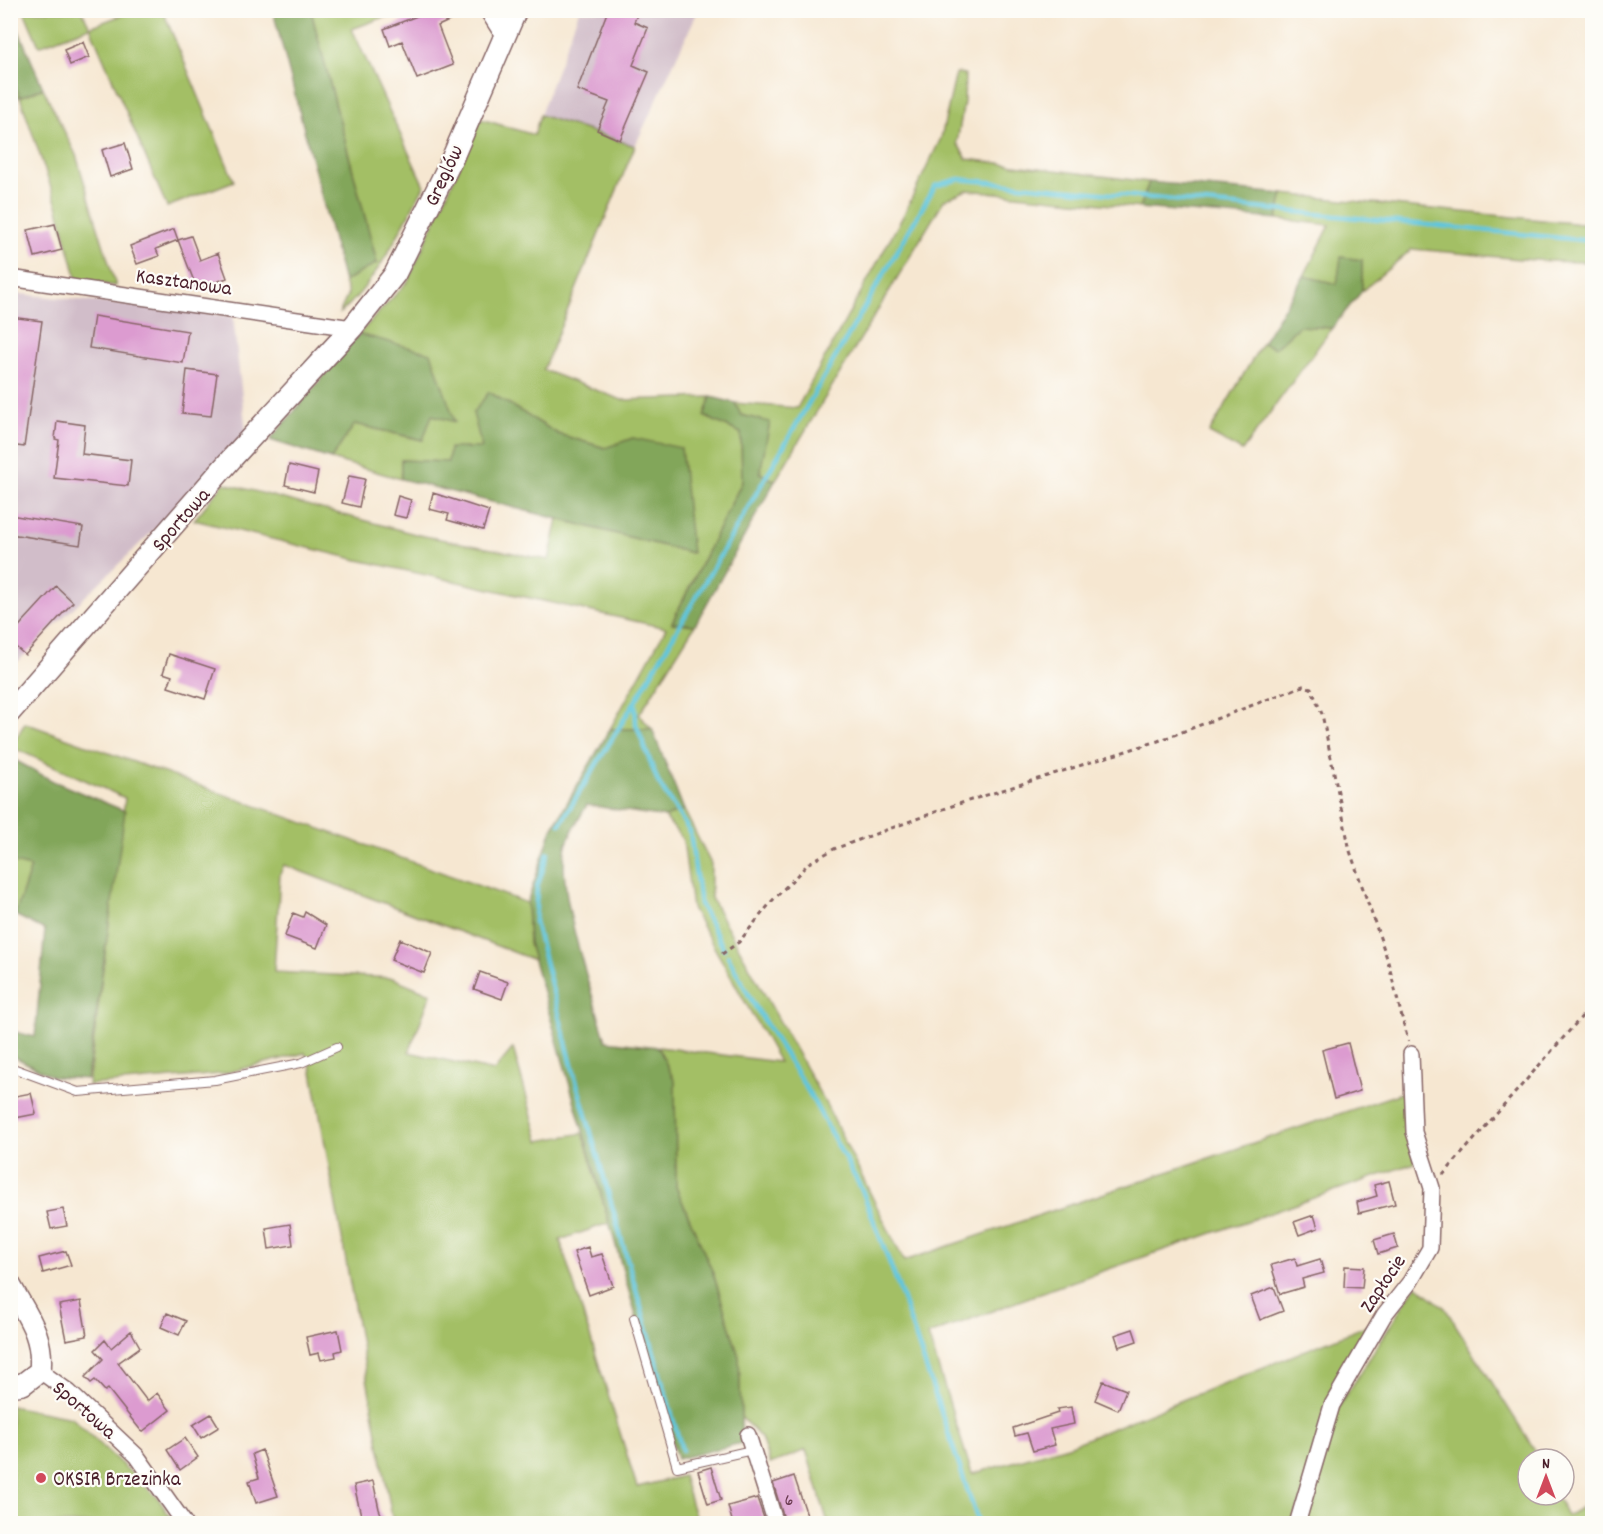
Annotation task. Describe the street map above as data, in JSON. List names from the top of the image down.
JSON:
{
  "streets": {
    "street": [
      "Greglów",
      "Kasztanowa",
      "Sportowa",
      "Zapłocie"
    ]
  },
  "crossings": [
    ["Greglów", "Kasztanowa"],
    ["Greglów", "Sportowa"],
    ["Kasztanowa", "Sportowa"]
  ],
  "places": ["OKSIR Brzezinka"],
  "house_numbers": ["6"],
  "north": "top"
}
